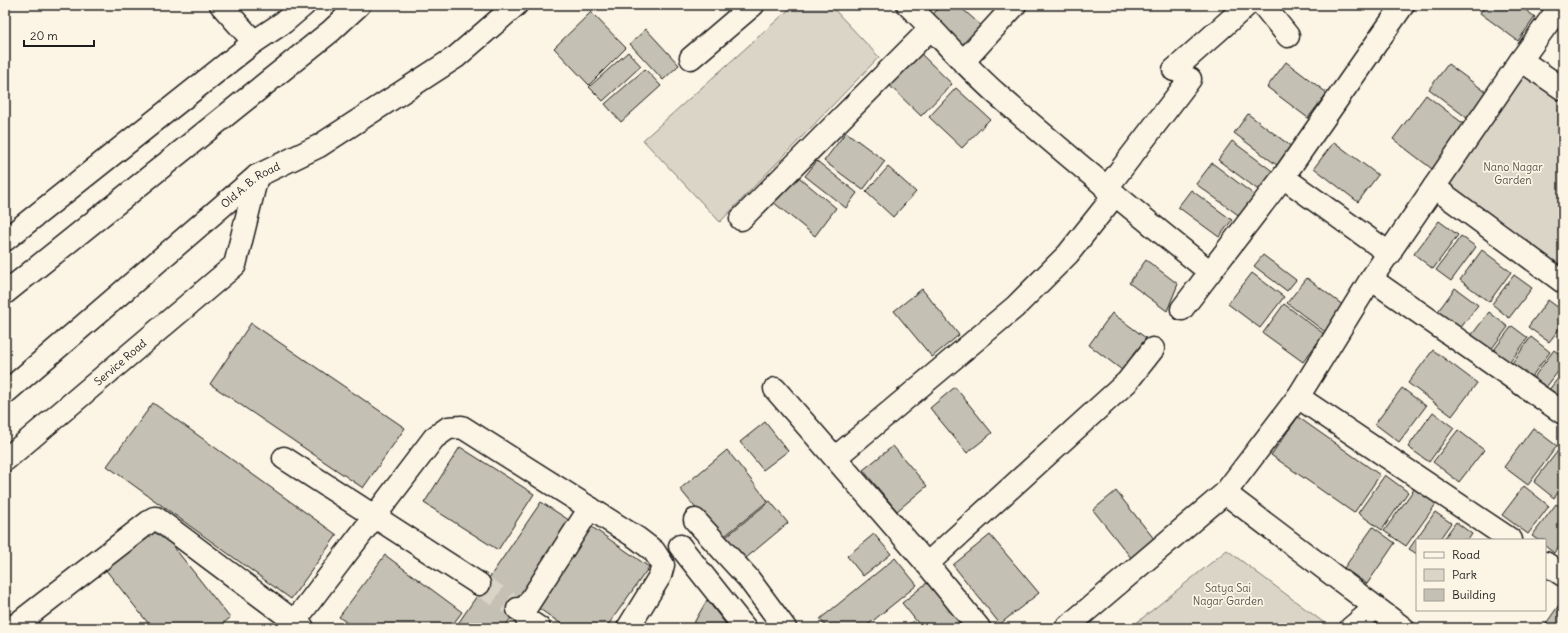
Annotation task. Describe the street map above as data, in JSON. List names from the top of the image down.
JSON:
{
  "streets": {
    "street": ["Old A. B. Road", "Service Road"]
  },
  "crossings": [
    ["Old A. B. Road", "Service Road"]
  ],
  "parks": ["Nano Nagar Garden", "Satya Sai Nagar Garden"],
  "legend": ["Road", "Park", "Building"],
  "scale_bar": "20 m"
}
